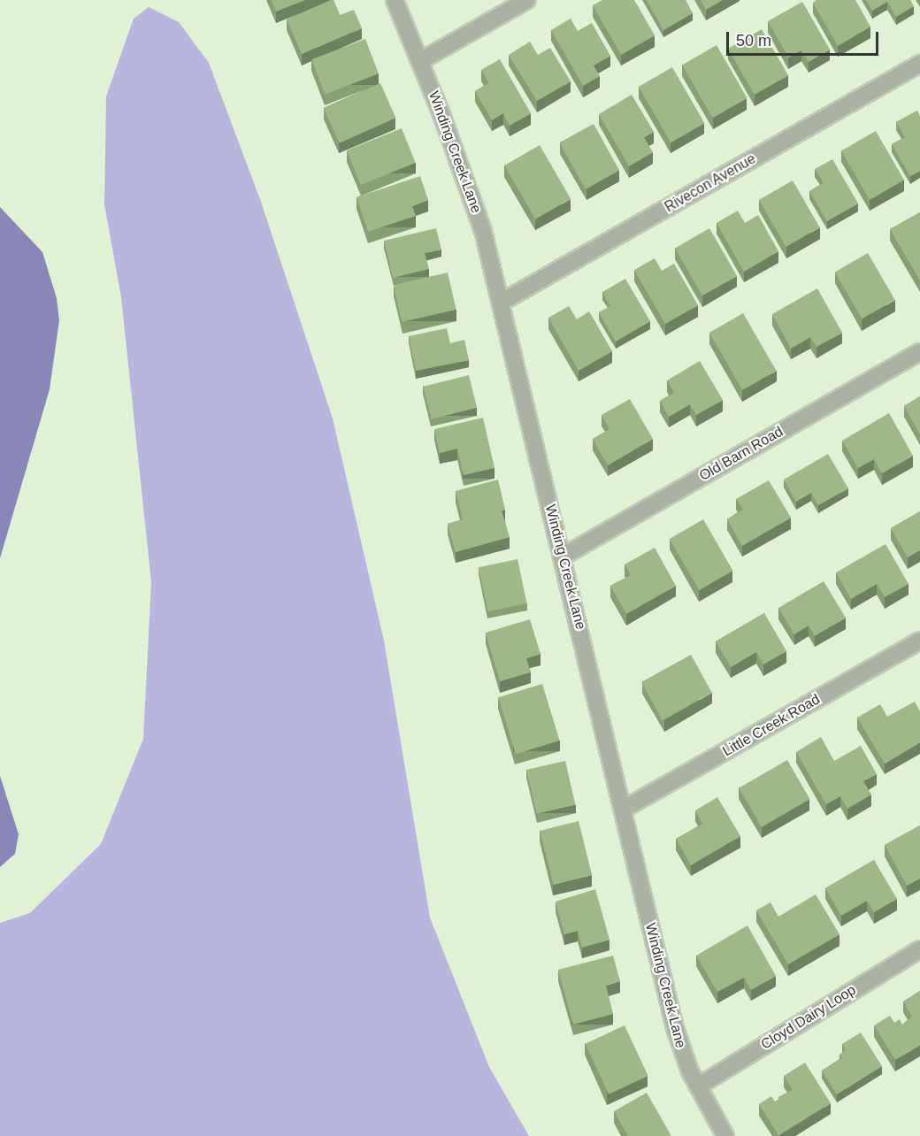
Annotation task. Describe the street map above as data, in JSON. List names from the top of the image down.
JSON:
{
  "streets": {
    "street": [
      "Winding Creek Lane",
      "Rivecon Avenue",
      "Old Barn Road",
      "Little Creek Road",
      "Cloyd Dairy Loop"
    ]
  },
  "crossings": [
    ["Winding Creek Lane", "Rivecon Avenue"],
    ["Winding Creek Lane", "Old Barn Road"],
    ["Winding Creek Lane", "Little Creek Road"],
    ["Winding Creek Lane", "Cloyd Dairy Loop"]
  ],
  "scale_bar": "50 m"
}
